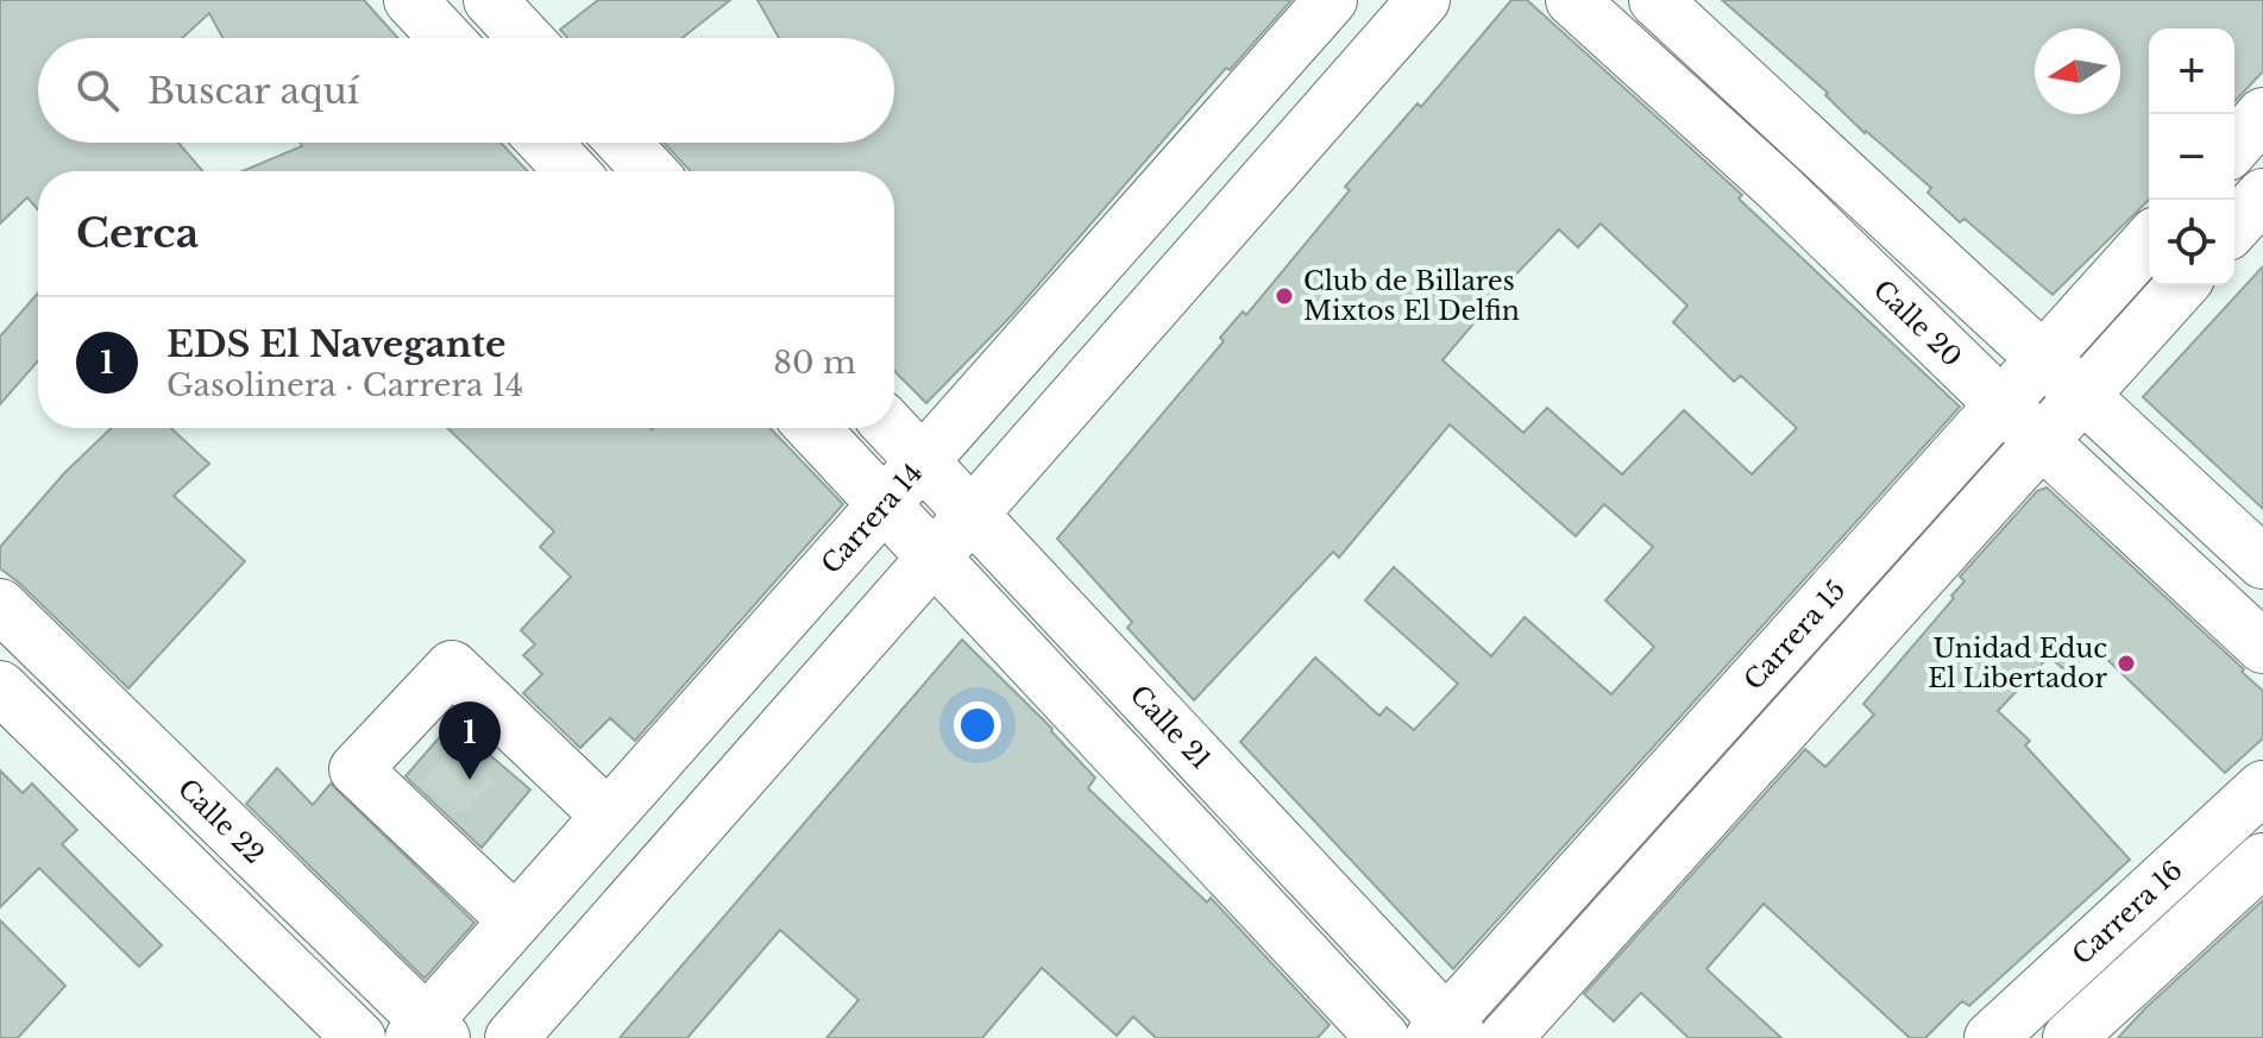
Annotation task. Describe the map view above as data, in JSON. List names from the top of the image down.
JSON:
{
  "streets": {
    "street": [
      "Calle 20",
      "Carrera 14",
      "Carrera 15",
      "Calle 21",
      "Calle 22",
      "Carrera 16"
    ]
  },
  "crossings": [
    ["Calle 20", "Carrera 15"],
    ["Carrera 14", "Calle 21"],
    ["Carrera 14", "Calle 22"],
    ["Carrera 15", "Calle 21"]
  ],
  "places": ["Club de Billares Mixtos El Delfin", "Unidad Educ El Libertador"],
  "north": "left",
  "page": {
    "map_buttons": ["+", "−"],
    "search": "Buscar aquí",
    "heading": "Cerca",
    "list": [
      {
        "mark": "1",
        "name": "EDS El Navegante",
        "note": "Gasolinera · Carrera 14",
        "value": "80 m"
      }
    ],
    "pins": "1"
  }
}
